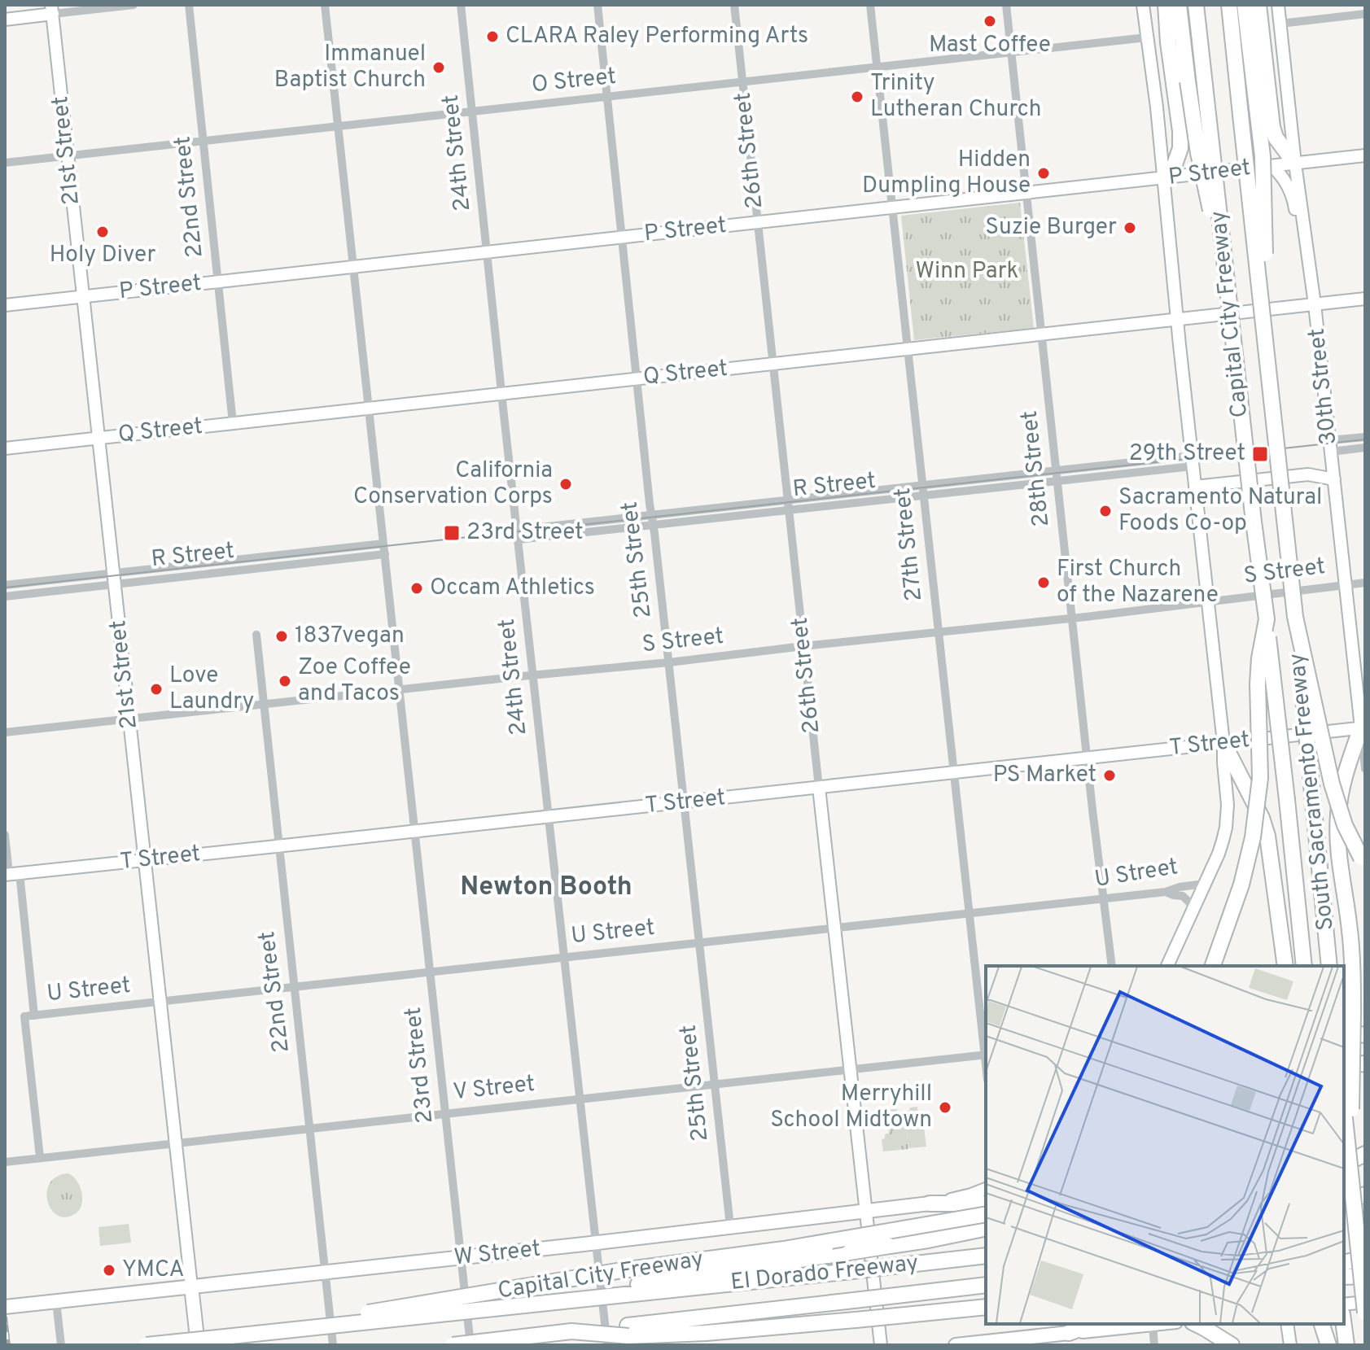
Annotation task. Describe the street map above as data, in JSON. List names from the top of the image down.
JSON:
{
  "streets": {
    "highway": ["Capital City Freeway", "South Sacramento Freeway", "El Dorado Freeway"],
    "main road": [
      "21st Street",
      "26th Street",
      "P Street",
      "Q Street",
      "30th Street",
      "T Street",
      "W Street"
    ],
    "street": [
      "O Street",
      "24th Street",
      "22nd Street",
      "28th Street",
      "R Street",
      "27th Street",
      "25th Street",
      "S Street",
      "U Street",
      "23rd Street",
      "V Street"
    ]
  },
  "crossings": [
    ["O Street", "21st Street"],
    ["O Street", "26th Street"],
    ["O Street", "24th Street"],
    ["O Street", "22nd Street"],
    ["O Street", "28th Street"],
    ["O Street", "27th Street"],
    ["O Street", "25th Street"],
    ["O Street", "23rd Street"],
    ["21st Street", "P Street"],
    ["21st Street", "Q Street"],
    ["21st Street", "R Street"],
    ["21st Street", "S Street"],
    ["21st Street", "T Street"],
    ["21st Street", "U Street"],
    ["21st Street", "V Street"],
    ["21st Street", "W Street"],
    ["26th Street", "P Street"],
    ["26th Street", "Q Street"],
    ["26th Street", "R Street"],
    ["26th Street", "S Street"],
    ["26th Street", "T Street"],
    ["26th Street", "U Street"],
    ["26th Street", "V Street"],
    ["26th Street", "W Street"],
    ["24th Street", "P Street"],
    ["24th Street", "Q Street"],
    ["24th Street", "R Street"],
    ["24th Street", "S Street"],
    ["24th Street", "T Street"],
    ["24th Street", "U Street"],
    ["24th Street", "V Street"],
    ["24th Street", "W Street"],
    ["P Street", "22nd Street"],
    ["P Street", "30th Street"],
    ["P Street", "28th Street"],
    ["P Street", "27th Street"],
    ["P Street", "25th Street"],
    ["P Street", "23rd Street"],
    ["22nd Street", "Q Street"],
    ["22nd Street", "S Street"],
    ["22nd Street", "T Street"],
    ["22nd Street", "U Street"],
    ["22nd Street", "V Street"],
    ["22nd Street", "W Street"],
    ["Capital City Freeway", "South Sacramento Freeway"],
    ["Capital City Freeway", "El Dorado Freeway"],
    ["Q Street", "30th Street"],
    ["Q Street", "28th Street"],
    ["Q Street", "27th Street"],
    ["Q Street", "25th Street"],
    ["Q Street", "23rd Street"],
    ["30th Street", "S Street"],
    ["30th Street", "T Street"],
    ["28th Street", "R Street"],
    ["28th Street", "S Street"],
    ["28th Street", "T Street"],
    ["28th Street", "U Street"],
    ["R Street", "27th Street"],
    ["R Street", "25th Street"],
    ["R Street", "23rd Street"],
    ["27th Street", "S Street"],
    ["27th Street", "T Street"],
    ["27th Street", "U Street"],
    ["27th Street", "V Street"],
    ["25th Street", "S Street"],
    ["25th Street", "T Street"],
    ["25th Street", "U Street"],
    ["25th Street", "V Street"],
    ["25th Street", "W Street"],
    ["S Street", "23rd Street"],
    ["T Street", "23rd Street"],
    ["U Street", "23rd Street"],
    ["23rd Street", "V Street"],
    ["23rd Street", "W Street"]
  ],
  "districts": ["Newton Booth"],
  "parks": ["Winn Park"],
  "places": {
    "other": [
      "Mast Coffee",
      "CLARA Raley Performing Arts",
      "Immanuel Baptist Church",
      "Trinity Lutheran Church",
      "Hidden Dumpling House",
      "Suzie Burger",
      "Holy Diver",
      "California Conservation Corps",
      "Sacramento Natural Foods Co-op",
      "First Church of the Nazarene",
      "Occam Athletics",
      "1837vegan",
      "Zoe Coffee and Tacos",
      "Love Laundry",
      "PS Market",
      "Merryhill School Midtown",
      "YMCA"
    ],
    "transit": ["29th Street", "23rd Street"]
  }
}
